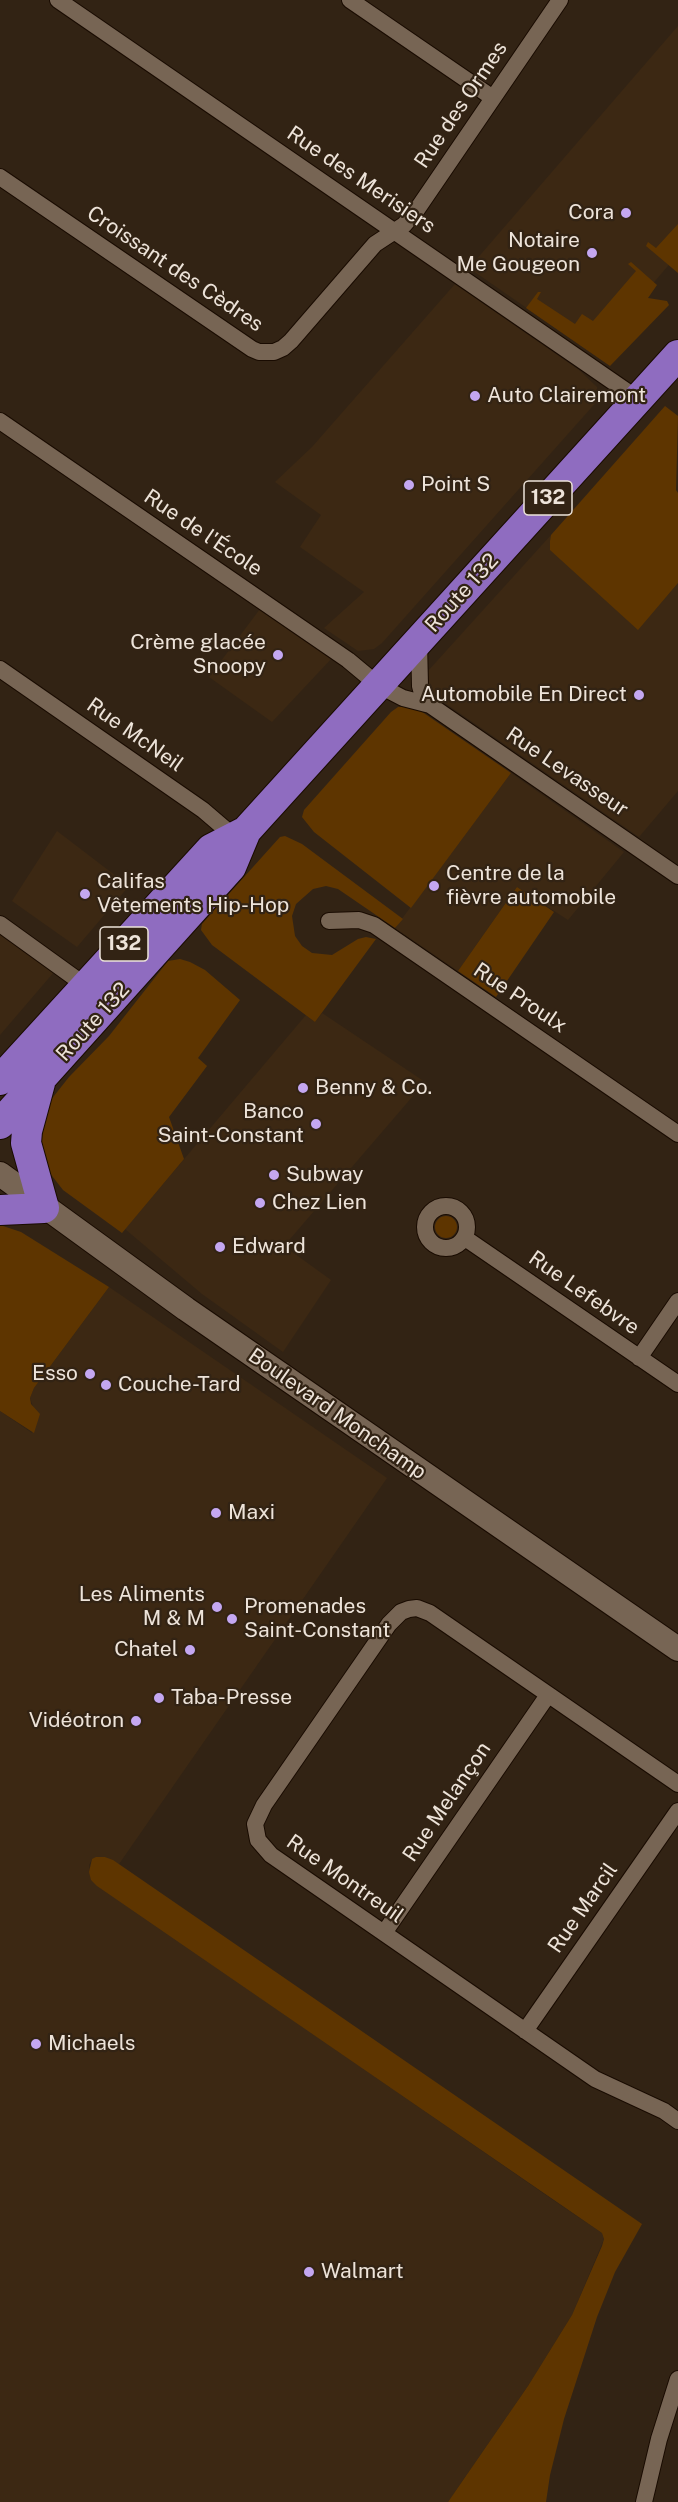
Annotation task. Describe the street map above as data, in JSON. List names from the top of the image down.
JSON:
{
  "streets": {
    "highway": ["132", "Route 132"],
    "street": [
      "Rue des Ormes",
      "Rue des Merisiers",
      "Croissant des Cèdres",
      "Rue de l'École",
      "Rue McNeil",
      "Rue Levasseur",
      "Rue Proulx",
      "Rue Lefebvre",
      "Boulevard Monchamp",
      "Rue Melançon",
      "Rue Montreuil",
      "Rue Marcil"
    ]
  },
  "crossings": [
    ["Rue des Ormes", "Rue des Merisiers"],
    ["Rue des Ormes", "Croissant des Cèdres"],
    ["Rue des Merisiers", "Croissant des Cèdres"],
    ["Rue des Merisiers", "Route 132"],
    ["Rue de l'École", "Route 132"],
    ["Rue de l'École", "Rue Levasseur"],
    ["Route 132", "Rue McNeil"],
    ["Route 132", "Rue Levasseur"],
    ["Rue Melançon", "Rue Montreuil"],
    ["Rue Montreuil", "Rue Marcil"]
  ],
  "places": [
    "Cora",
    "Notaire Me Gougeon",
    "Auto Clairemont",
    "Point S",
    "Crème glacée Snoopy",
    "Automobile En Direct",
    "Centre de la fièvre automobile",
    "Califas Vêtements Hip-Hop",
    "Benny & Co.",
    "Banco Saint-Constant",
    "Subway",
    "Chez Lien",
    "Edward",
    "Esso",
    "Couche-Tard",
    "Maxi",
    "Les Aliments M & M",
    "Promenades Saint-Constant",
    "Chatel",
    "Taba-Presse",
    "Vidéotron",
    "Michaels",
    "Walmart"
  ]
}
